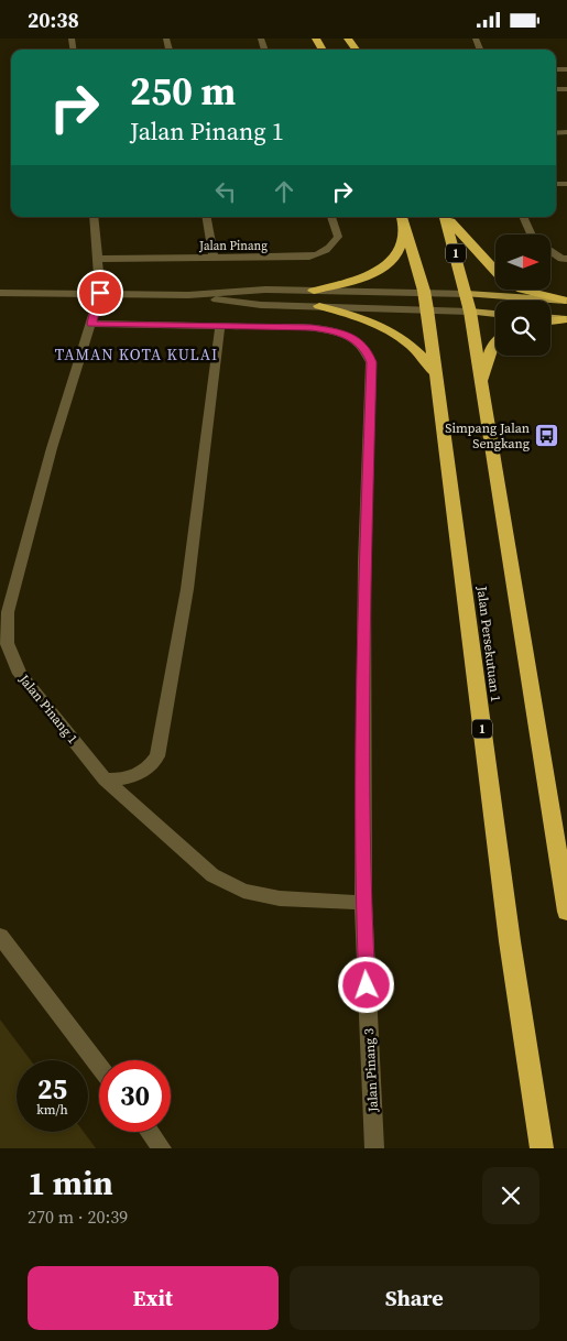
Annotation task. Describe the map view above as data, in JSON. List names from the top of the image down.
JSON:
{
  "streets": {
    "highway": ["1", "Jalan Persekutuan 1"],
    "street": ["Jalan Pinang", "Jalan Pinang 1", "Jalan Pinang 3"]
  },
  "crossings": [
    ["Jalan Pinang", "Jalan Pinang 1"],
    ["Jalan Pinang 1", "Jalan Pinang 3"]
  ],
  "districts": ["TAMAN KOTA KULAI"],
  "places": {
    "bus stop": ["Simpang Jalan Sengkang"]
  },
  "north": "right",
  "page": {
    "status": "20:38",
    "turn": ["250 m", "Jalan Pinang 1"],
    "speed": "25 km/h",
    "limit": "30",
    "heading": ["1 min", "270 m · 20:39"],
    "buttons": ["Exit", "Share"]
  }
}
